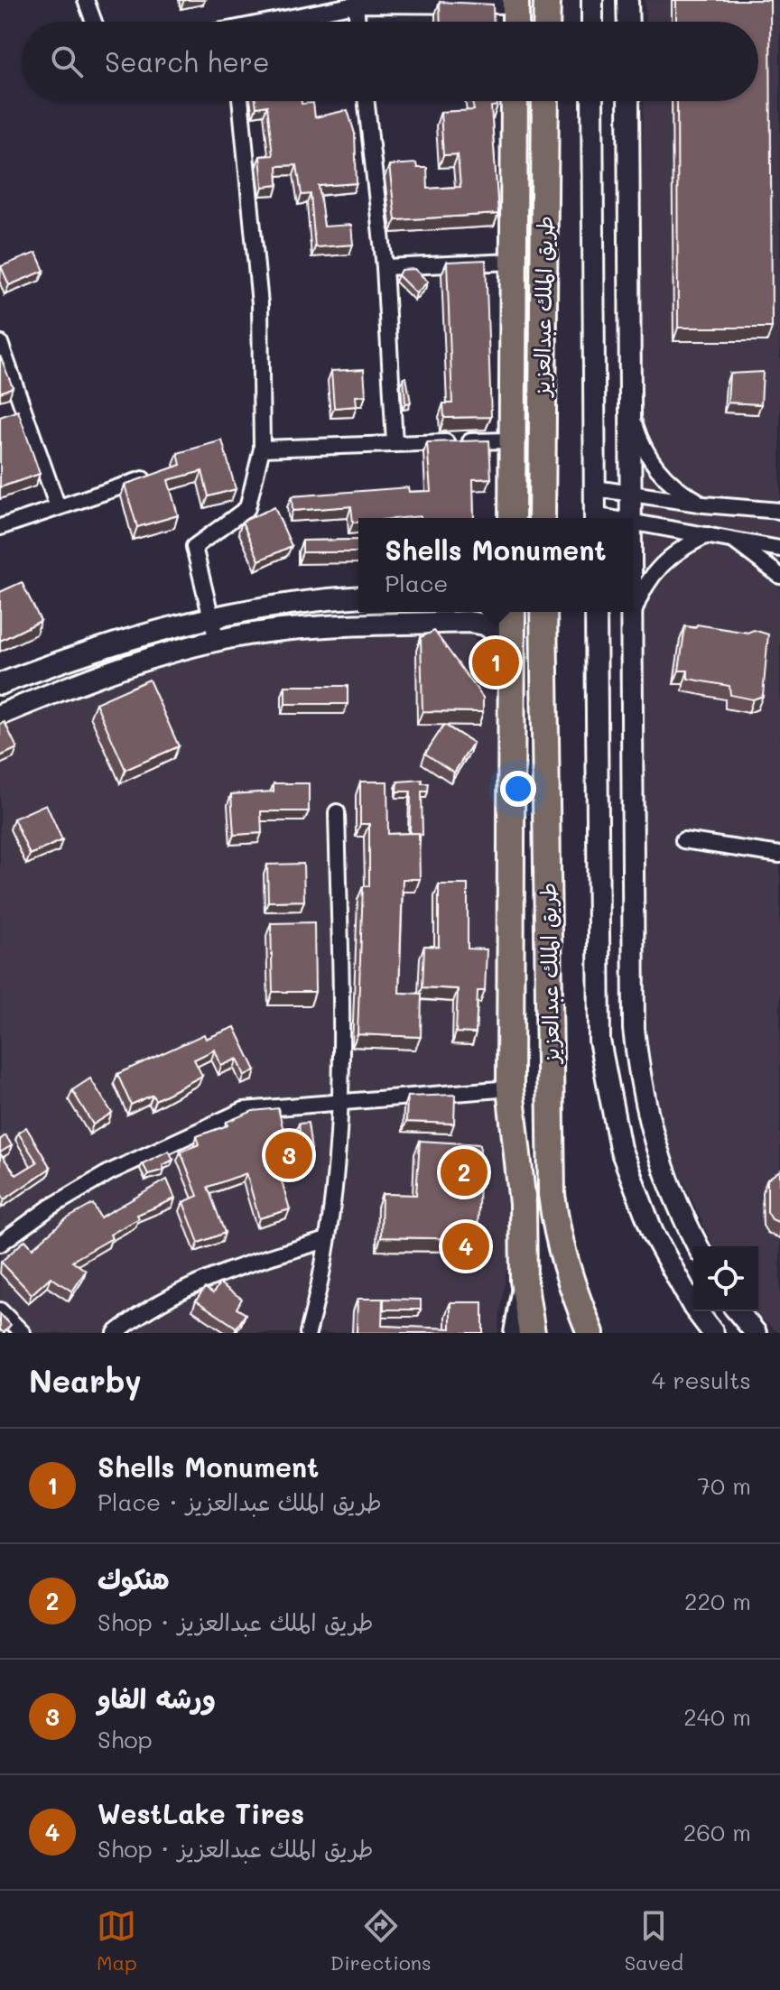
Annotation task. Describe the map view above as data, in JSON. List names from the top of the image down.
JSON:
{
  "streets": {
    "highway": ["طريق الملك عبدالعزيز"]
  },
  "page": {
    "search": "Search here",
    "popup": ["Shells Monument", "Place"],
    "pins": [
      "1",
      "3",
      "2",
      "4"
    ],
    "heading": ["Nearby", "4 results"],
    "list": [
      {
        "mark": "1",
        "name": "Shells Monument",
        "note": "Place · طريق الملك عبدالعزيز",
        "value": "70 m"
      },
      {
        "mark": "2",
        "name": "هنكوك",
        "note": "Shop · طريق الملك عبدالعزيز",
        "value": "220 m"
      },
      {
        "mark": "3",
        "name": "ورشه الفاو",
        "note": "Shop",
        "value": "240 m"
      },
      {
        "mark": "4",
        "name": "WestLake Tires",
        "note": "Shop · طريق الملك عبدالعزيز",
        "value": "260 m"
      }
    ],
    "nav": ["Map", "Directions", "Saved"]
  }
}
